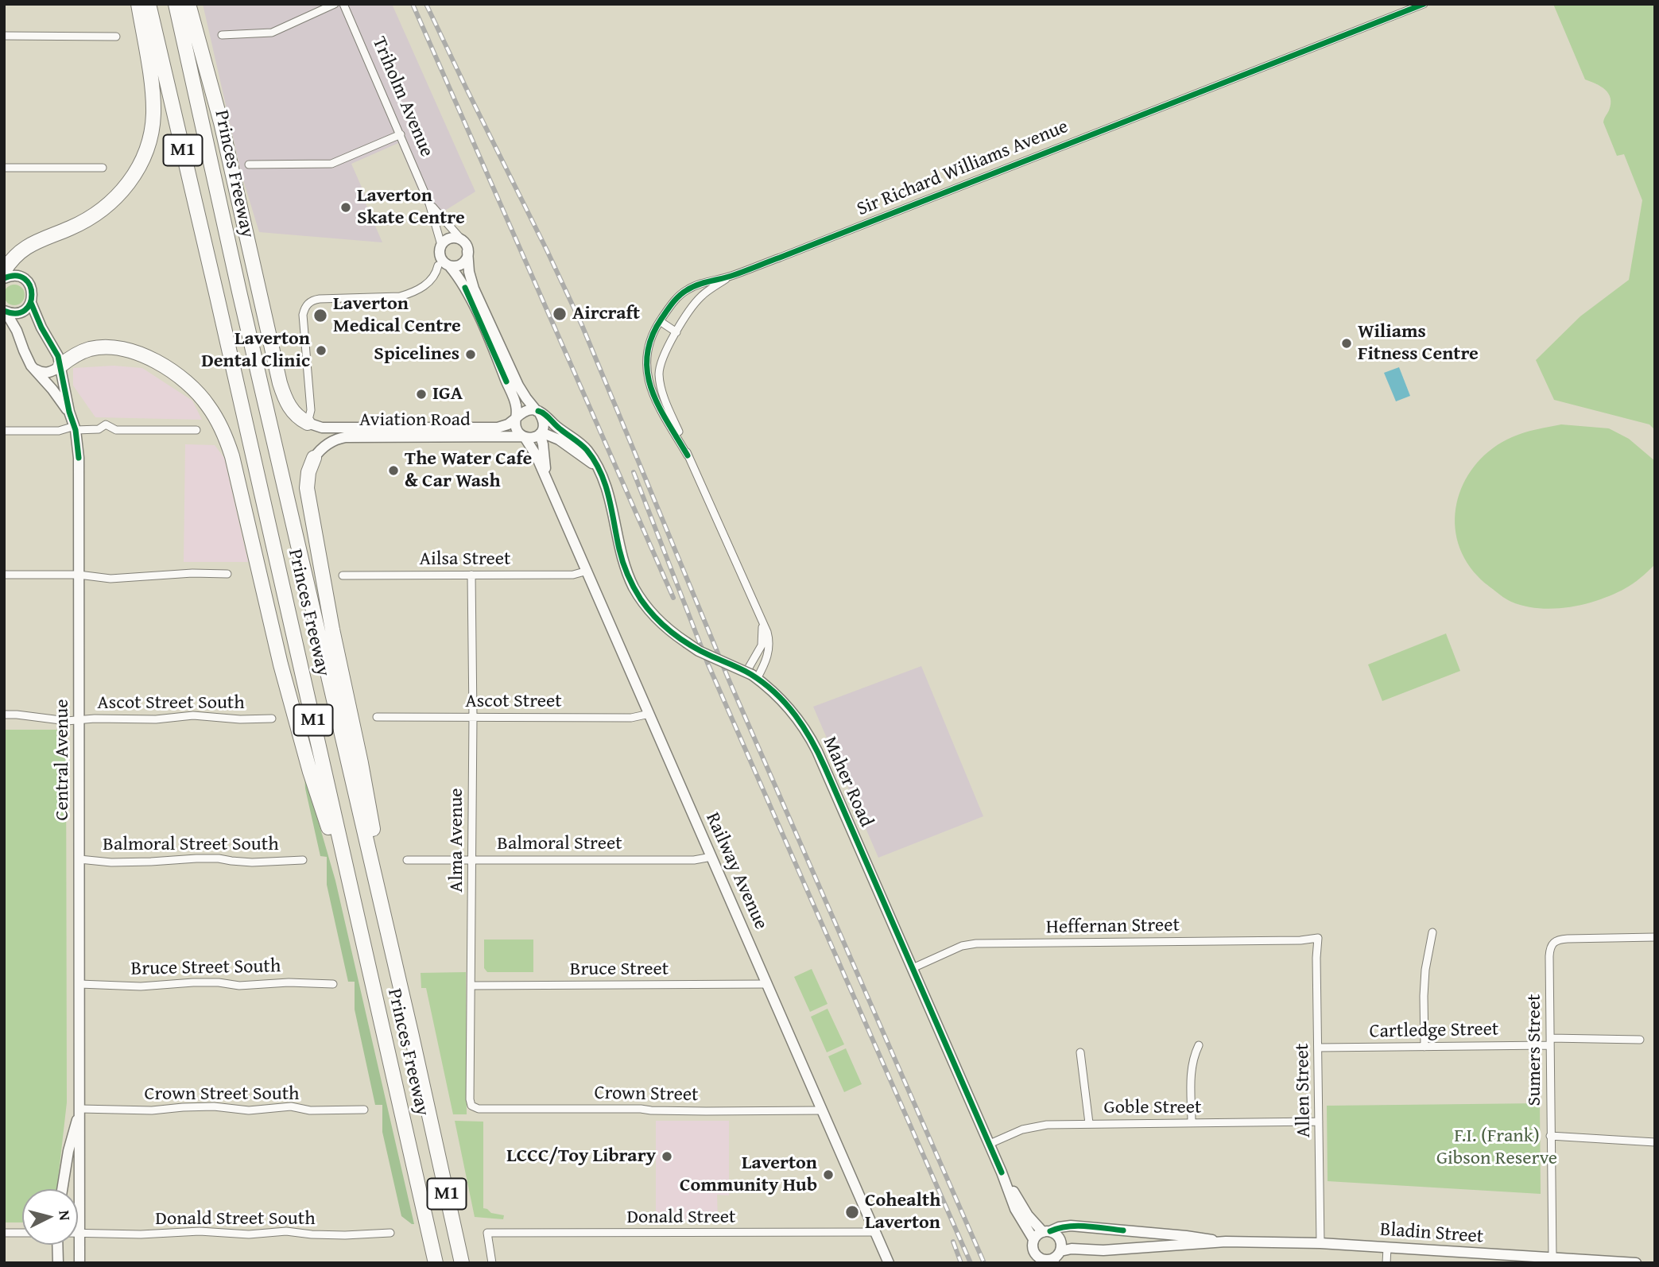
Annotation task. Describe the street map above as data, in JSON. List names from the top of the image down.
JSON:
{
  "streets": {
    "highway": ["M1", "Princes Freeway"],
    "street": [
      "Triholm Avenue",
      "Sir Richard Williams Avenue",
      "Aviation Road",
      "Ailsa Street",
      "Ascot Street",
      "Ascot Street South",
      "Central Avenue",
      "Maher Road",
      "Alma Avenue",
      "Balmoral Street",
      "Balmoral Street South",
      "Railway Avenue",
      "Heffernan Street",
      "Bruce Street South",
      "Bruce Street",
      "Cartledge Street",
      "Sumers Street",
      "Allen Street",
      "Crown Street South",
      "Crown Street",
      "Goble Street",
      "Donald Street",
      "Donald Street South",
      "Bladin Street"
    ]
  },
  "crossings": [
    ["Sir Richard Williams Avenue", "Maher Road"],
    ["Aviation Road", "Maher Road"],
    ["Aviation Road", "Railway Avenue"],
    ["Ailsa Street", "Alma Avenue"],
    ["Ailsa Street", "Railway Avenue"],
    ["Ascot Street", "Alma Avenue"],
    ["Ascot Street", "Railway Avenue"],
    ["Ascot Street South", "Central Avenue"],
    ["Central Avenue", "Balmoral Street South"],
    ["Central Avenue", "Bruce Street South"],
    ["Central Avenue", "Crown Street South"],
    ["Central Avenue", "Donald Street South"],
    ["Maher Road", "Railway Avenue"],
    ["Maher Road", "Heffernan Street"],
    ["Maher Road", "Goble Street"],
    ["Maher Road", "Bladin Street"],
    ["Alma Avenue", "Balmoral Street"],
    ["Alma Avenue", "Bruce Street"],
    ["Alma Avenue", "Crown Street"],
    ["Balmoral Street", "Railway Avenue"],
    ["Railway Avenue", "Bruce Street"],
    ["Railway Avenue", "Crown Street"],
    ["Railway Avenue", "Donald Street"],
    ["Heffernan Street", "Allen Street"],
    ["Cartledge Street", "Sumers Street"],
    ["Cartledge Street", "Allen Street"],
    ["Sumers Street", "Bladin Street"],
    ["Allen Street", "Goble Street"],
    ["Allen Street", "Bladin Street"]
  ],
  "parks": ["F.I. (Frank) Gibson Reserve"],
  "places": [
    "Laverton Skate Centre",
    "Aircraft",
    "Laverton Medical Centre",
    "Wiliams Fitness Centre",
    "Laverton Dental Clinic",
    "Spicelines",
    "IGA",
    "The Water Cafe & Car Wash",
    "LCCC/Toy Library",
    "Laverton Community Hub",
    "Cohealth Laverton"
  ],
  "north": "right"
}
